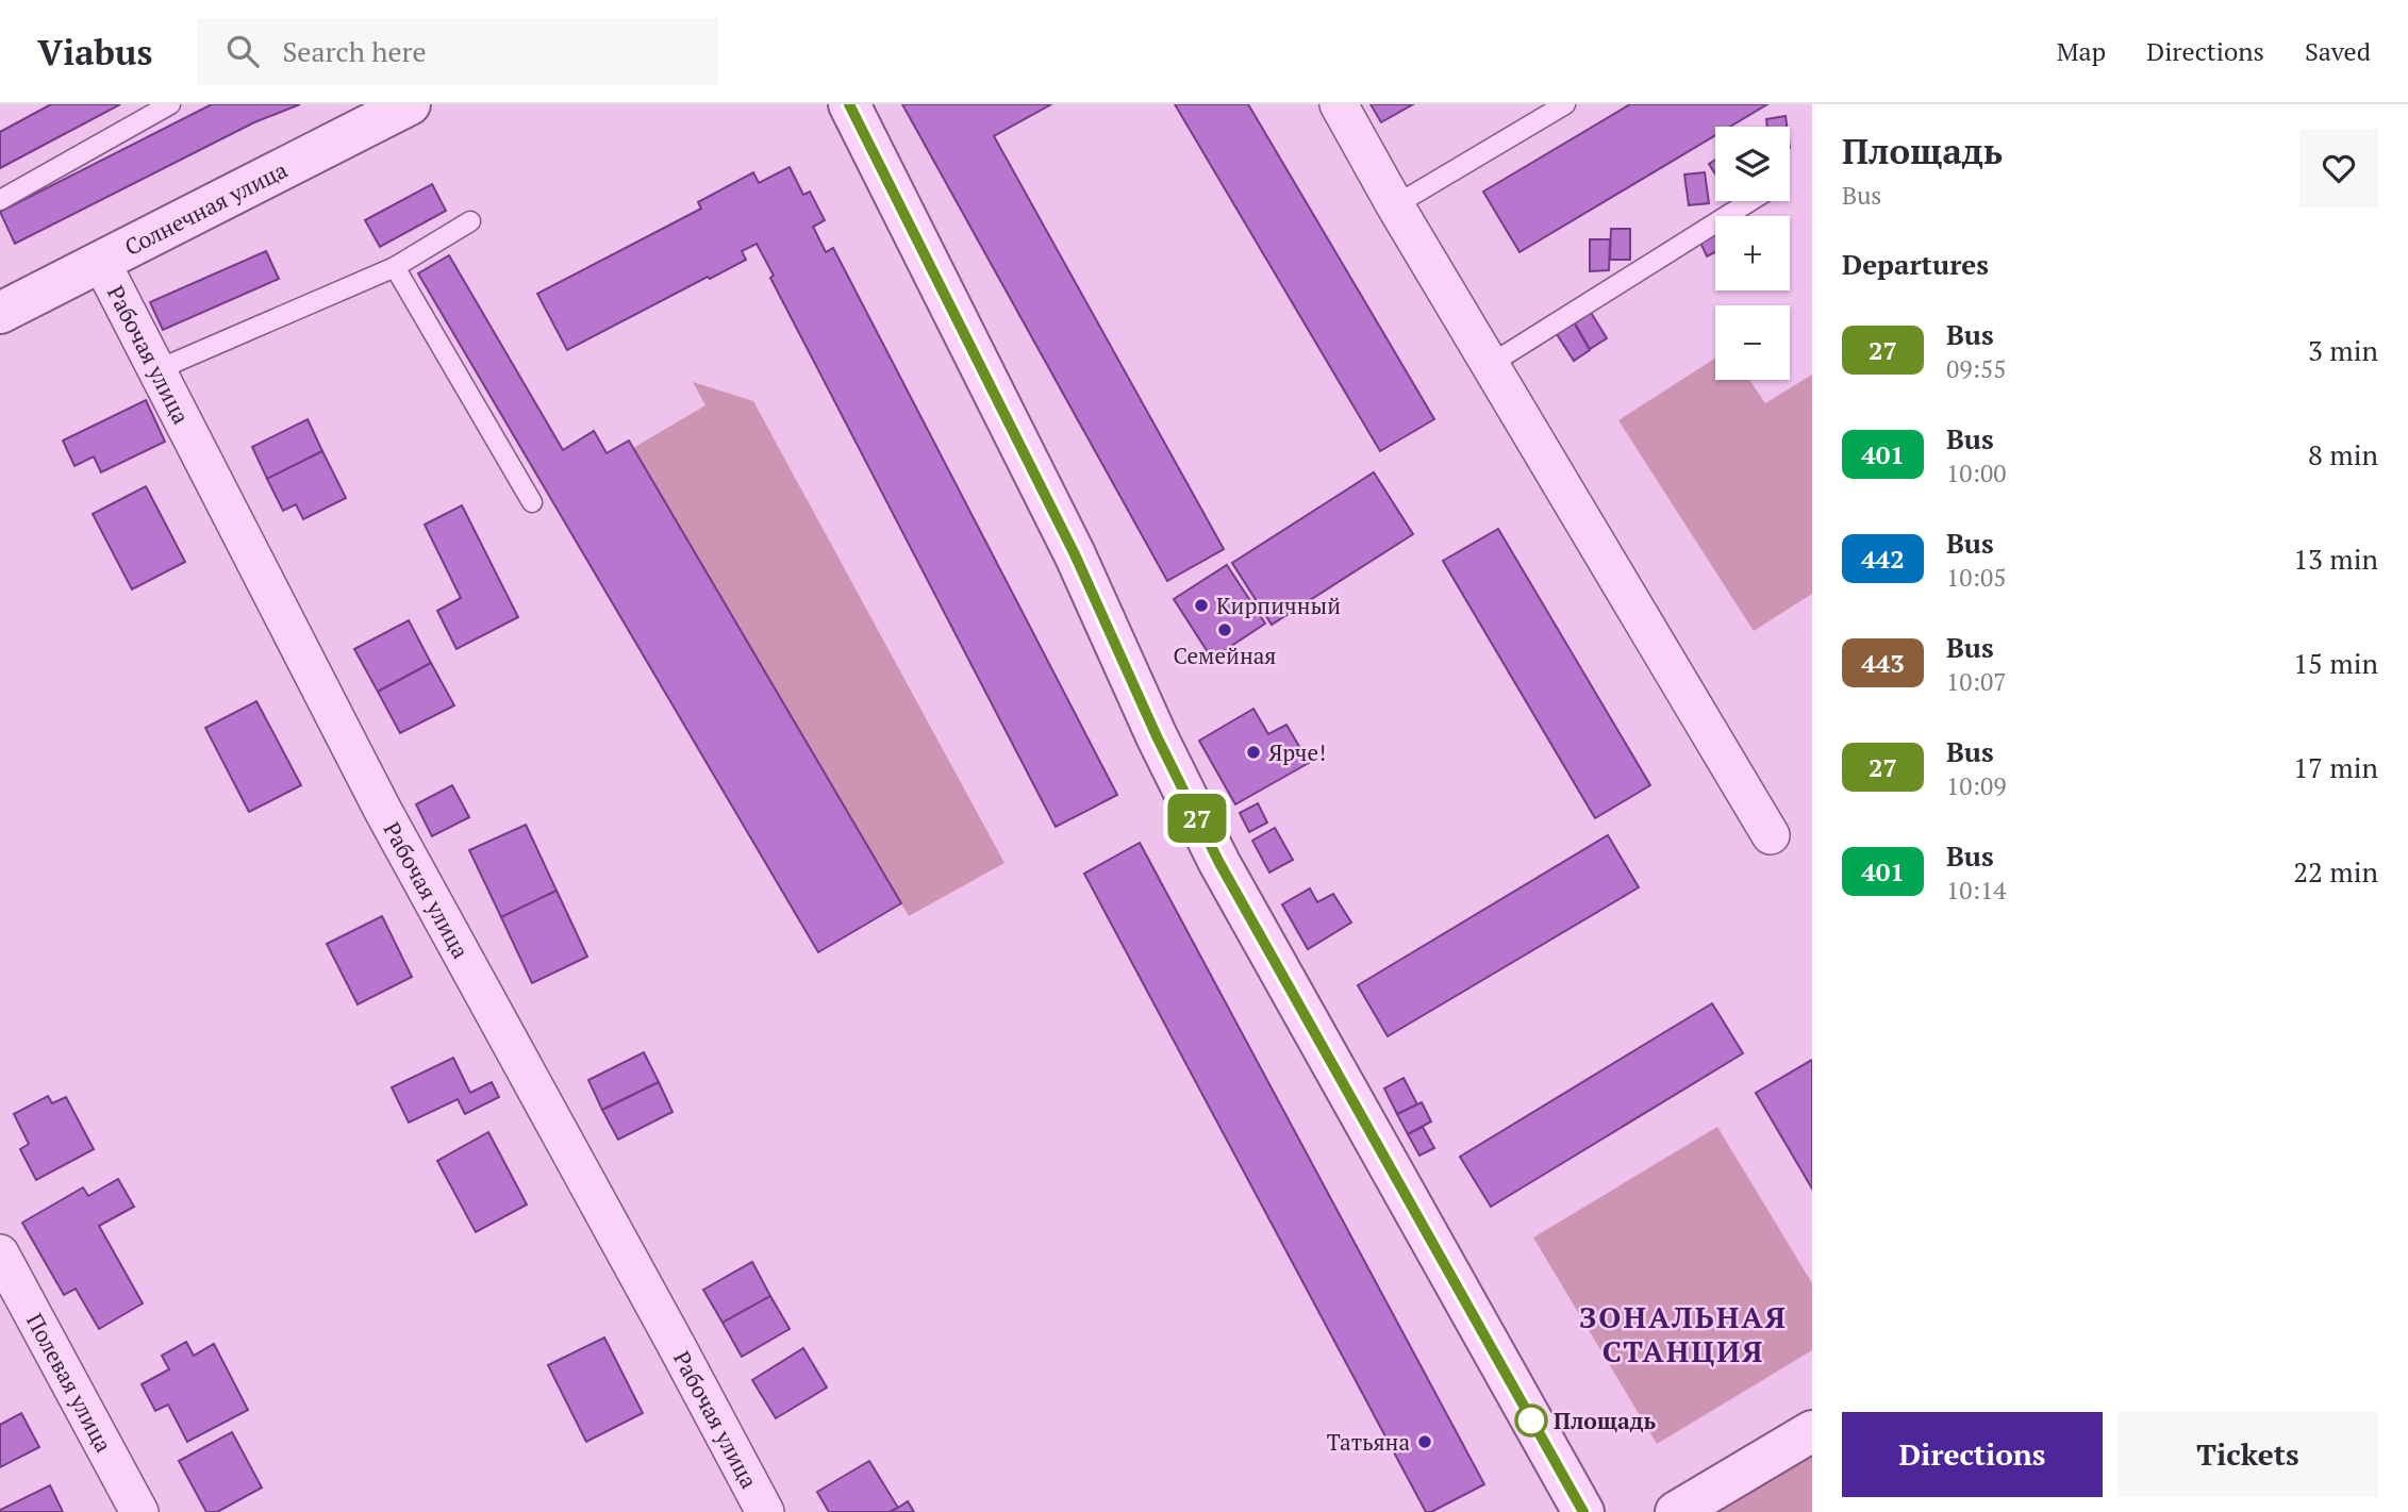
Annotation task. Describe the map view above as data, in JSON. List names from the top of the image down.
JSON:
{
  "streets": {
    "street": ["Солнечная улица", "Рабочая улица", "Полевая улица"]
  },
  "crossings": [
    ["Солнечная улица", "Рабочая улица"]
  ],
  "districts": ["ЗОНАЛЬНАЯ СТАНЦИЯ"],
  "places": [
    "Кирпичный",
    "Семейная",
    "Ярче!",
    "Площадь",
    "Татьяна"
  ],
  "lines": ["bus line 27"],
  "page": {
    "header": "Viabus",
    "search": "Search here",
    "nav": ["Map", "Directions", "Saved"],
    "on_map": "27",
    "heading": [
      ["Площадь", "Bus"],
      "Departures"
    ],
    "map_buttons": ["+", "−"],
    "list": [
      {
        "mark": "27",
        "name": "Bus",
        "note": "09:55",
        "value": "3 min"
      },
      {
        "mark": "401",
        "name": "Bus",
        "note": "10:00",
        "value": "8 min"
      },
      {
        "mark": "442",
        "name": "Bus",
        "note": "10:05",
        "value": "13 min"
      },
      {
        "mark": "443",
        "name": "Bus",
        "note": "10:07",
        "value": "15 min"
      },
      {
        "mark": "27",
        "name": "Bus",
        "note": "10:09",
        "value": "17 min"
      },
      {
        "mark": "401",
        "name": "Bus",
        "note": "10:14",
        "value": "22 min"
      }
    ],
    "buttons": ["Directions", "Tickets"]
  }
}
